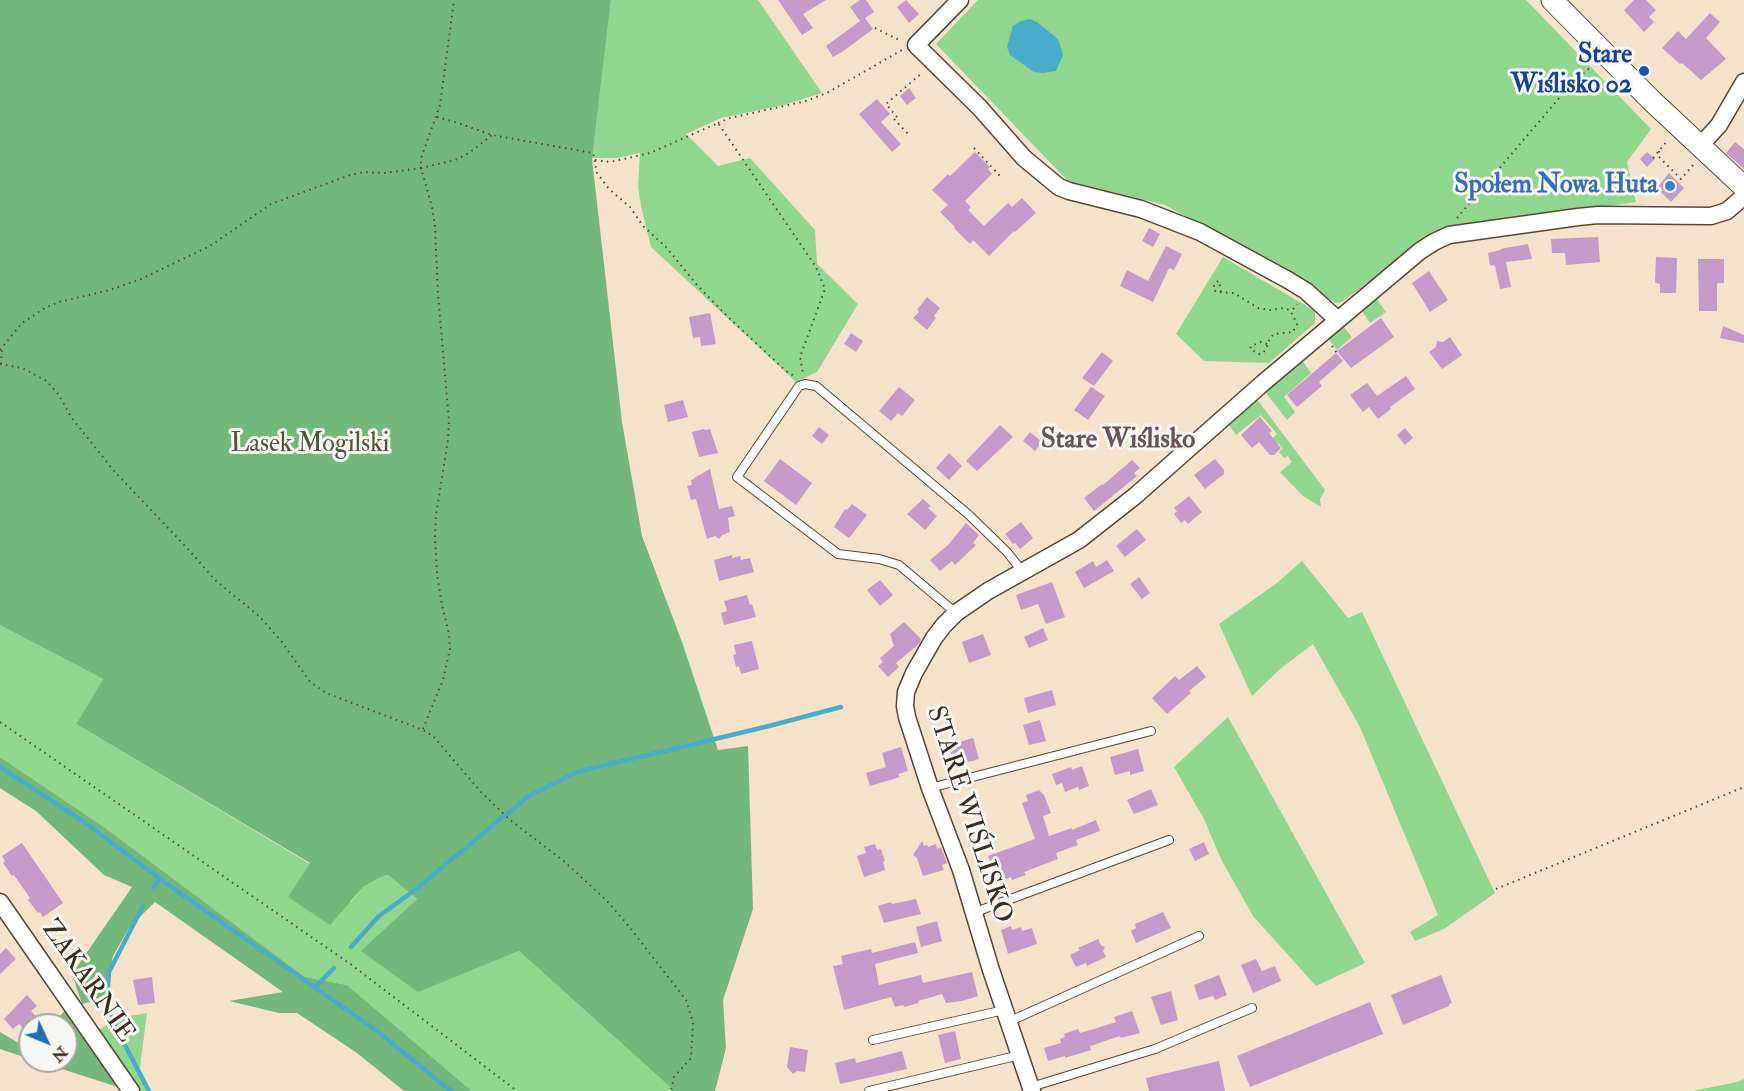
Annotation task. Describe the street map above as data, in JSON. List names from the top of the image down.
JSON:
{
  "streets": {
    "street": ["STARE WIŚLISKO", "ZAKARNIE"]
  },
  "districts": ["Stare Wiślisko"],
  "parks": ["Lasek Mogilski"],
  "places": ["Stare Wiślisko 02", "Społem Nowa Huta"],
  "north": "bottom right"
}
